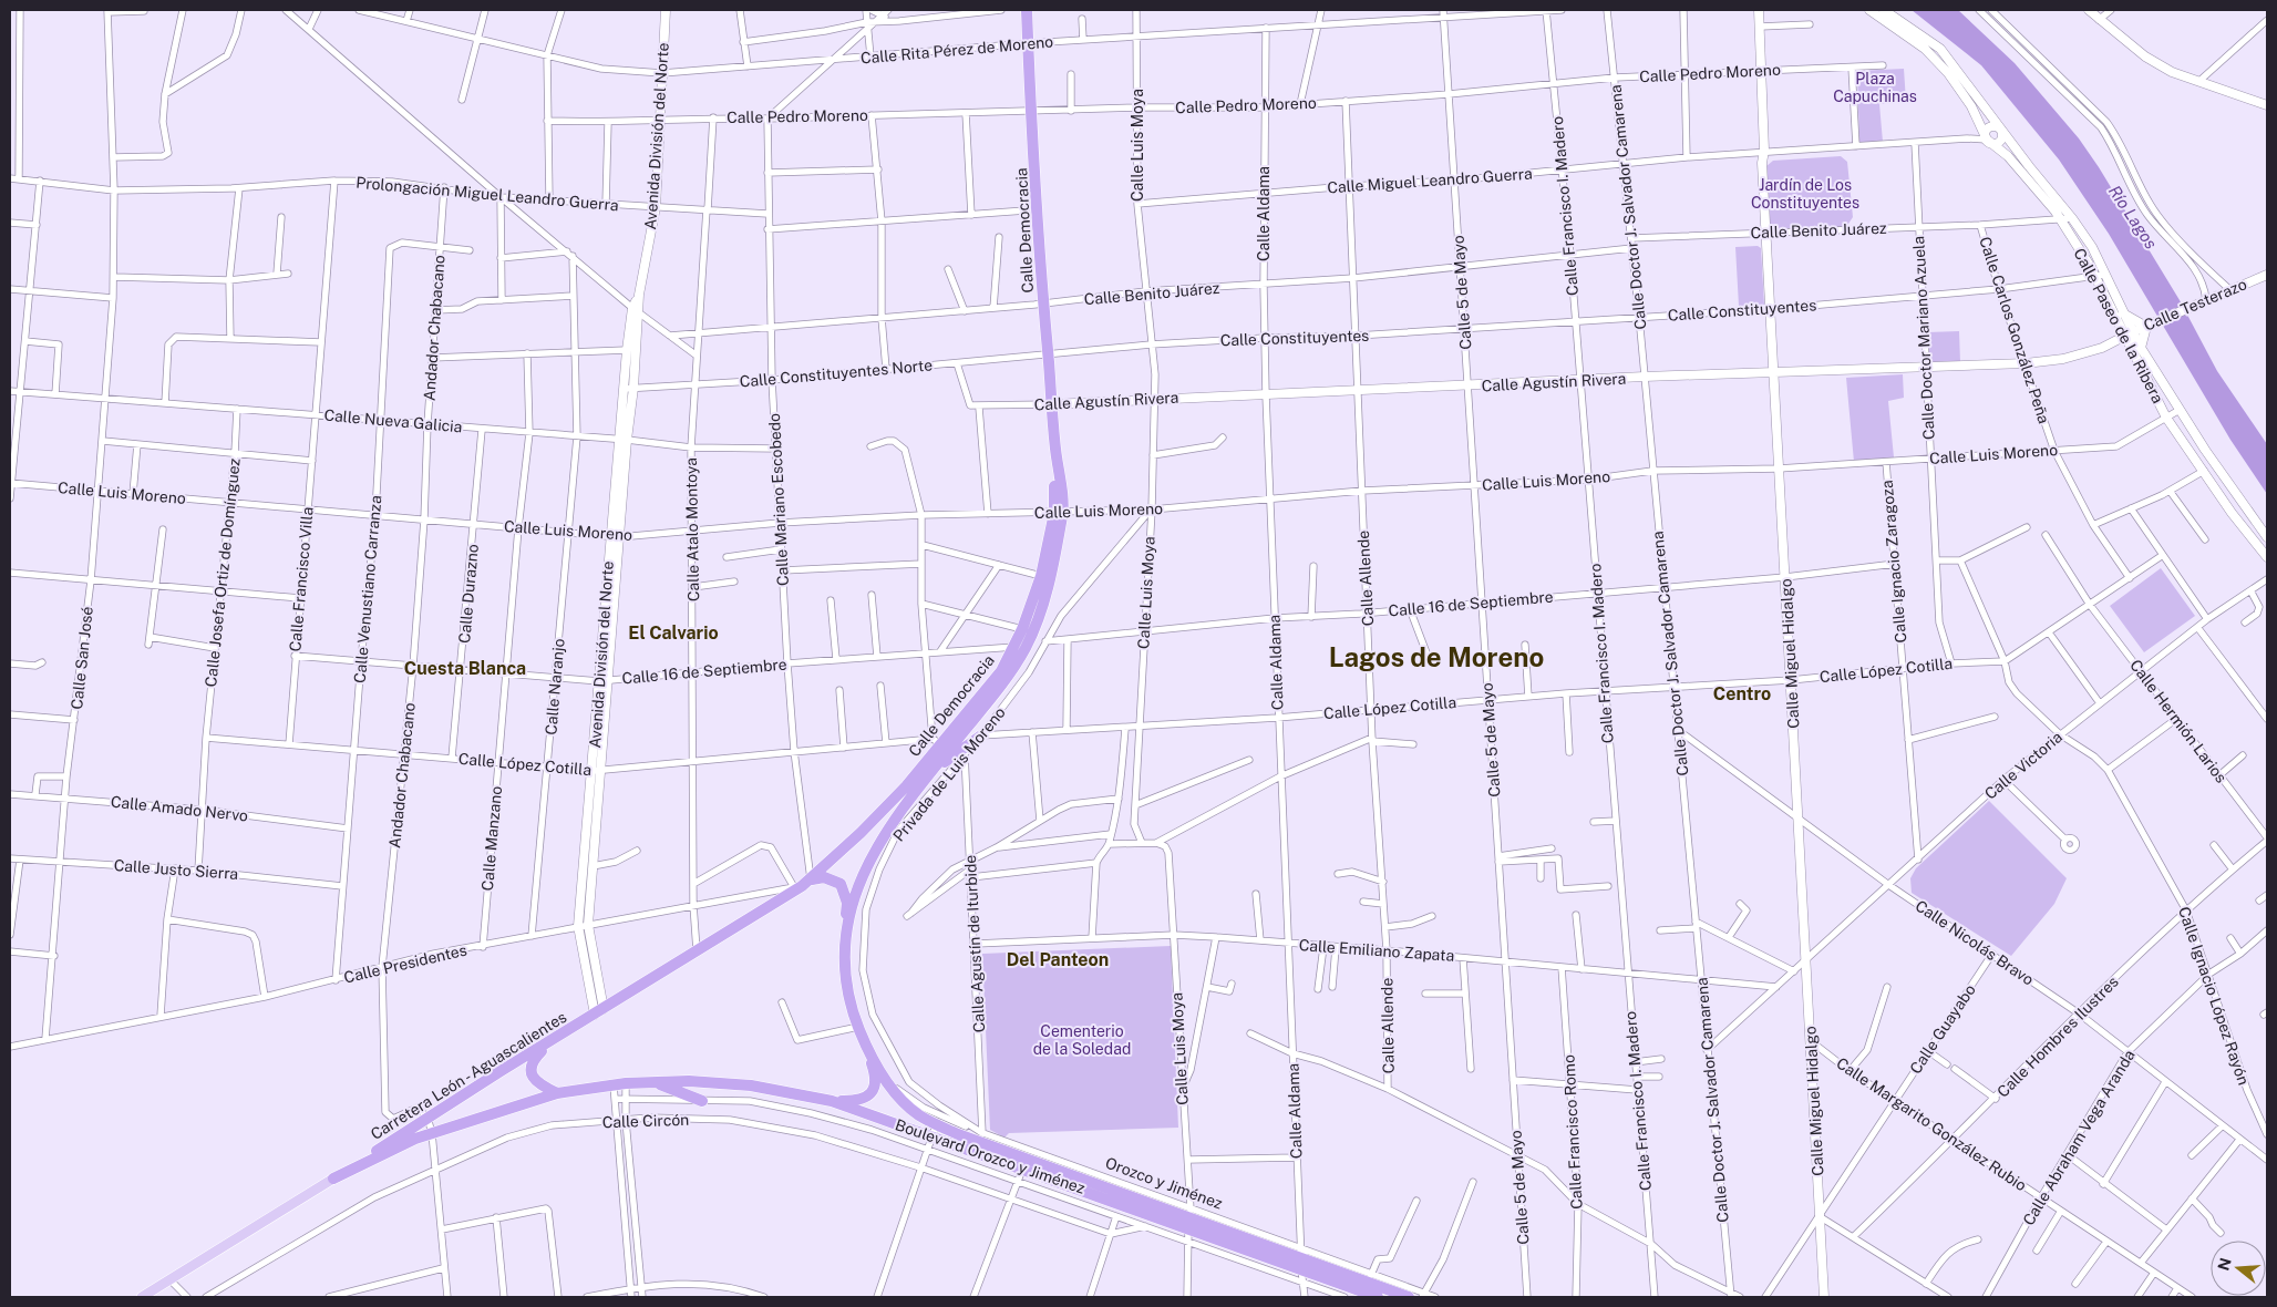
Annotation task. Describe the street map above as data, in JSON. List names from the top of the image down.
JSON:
{
  "streets": {
    "highway": [
      "Calle Democracia",
      "Carretera León - Aguascalientes",
      "Boulevard Orozco y Jiménez",
      "Orozco y Jiménez"
    ],
    "street": [
      "Calle Rita Pérez de Moreno",
      "Calle Pedro Moreno",
      "Avenida División del Norte",
      "Calle Luis Moya",
      "Calle Miguel Leandro Guerra",
      "Prolongación Miguel Leandro Guerra",
      "Calle Francisco I. Madero",
      "Calle Doctor J. Salvador Camarena",
      "Calle Aldama",
      "Calle Benito Juárez",
      "Calle 5 de Mayo",
      "Calle Testerazo",
      "Calle Constituyentes",
      "Calle Paseo de la Ribera",
      "Andador Chabacano",
      "Calle Carlos González Peña",
      "Calle Doctor Mariano Azuela",
      "Calle Constituyentes Norte",
      "Calle Agustín Rivera",
      "Calle Nueva Galicia",
      "Calle Luis Moreno",
      "Calle Mariano Escobedo",
      "Calle Atalo Montoya",
      "Calle Ignacio Zaragoza",
      "Calle Josefa Ortiz de Domínguez",
      "Calle Allende",
      "Calle Francisco Villa",
      "Calle Venustiano Carranza",
      "Calle Durazno",
      "Calle 16 de Septiembre",
      "Calle Miguel Hidalgo",
      "Calle San José",
      "Calle López Cotilla",
      "Calle Naranjo",
      "Calle Hermión Larios",
      "Calle Victoria",
      "Privada de Luis Moreno",
      "Calle Amado Nervo",
      "Calle Manzano",
      "Calle Justo Sierra",
      "Calle Nicolás Bravo",
      "Calle Agustín de Iturbide",
      "Calle Emiliano Zapata",
      "Calle Presidentes",
      "Calle Ignacio López Rayón",
      "Calle Guayabo",
      "Calle Hombres Ilustres",
      "Calle Circón",
      "Calle Margarito González Rubio",
      "Calle Francisco Romo",
      "Calle Abraham Vega Aranda"
    ]
  },
  "crossings": [
    ["Calle Rita Pérez de Moreno", "Avenida División del Norte"],
    ["Calle Rita Pérez de Moreno", "Calle Luis Moya"],
    ["Calle Rita Pérez de Moreno", "Calle Francisco I. Madero"],
    ["Calle Rita Pérez de Moreno", "Calle Aldama"],
    ["Calle Rita Pérez de Moreno", "Calle Democracia"],
    ["Calle Rita Pérez de Moreno", "Calle 5 de Mayo"],
    ["Calle Pedro Moreno", "Avenida División del Norte"],
    ["Calle Pedro Moreno", "Calle Luis Moya"],
    ["Calle Pedro Moreno", "Calle Francisco I. Madero"],
    ["Calle Pedro Moreno", "Calle Doctor J. Salvador Camarena"],
    ["Calle Pedro Moreno", "Calle Aldama"],
    ["Calle Pedro Moreno", "Calle Democracia"],
    ["Calle Pedro Moreno", "Calle 5 de Mayo"],
    ["Calle Pedro Moreno", "Calle Mariano Escobedo"],
    ["Calle Pedro Moreno", "Calle Atalo Montoya"],
    ["Calle Pedro Moreno", "Calle Allende"],
    ["Calle Pedro Moreno", "Calle Miguel Hidalgo"],
    ["Avenida División del Norte", "Prolongación Miguel Leandro Guerra"],
    ["Avenida División del Norte", "Calle Constituyentes Norte"],
    ["Avenida División del Norte", "Calle Nueva Galicia"],
    ["Avenida División del Norte", "Calle Luis Moreno"],
    ["Avenida División del Norte", "Calle 16 de Septiembre"],
    ["Avenida División del Norte", "Calle López Cotilla"],
    ["Avenida División del Norte", "Calle Presidentes"],
    ["Avenida División del Norte", "Carretera León - Aguascalientes"],
    ["Calle Luis Moya", "Calle Miguel Leandro Guerra"],
    ["Calle Luis Moya", "Calle Benito Juárez"],
    ["Calle Luis Moya", "Calle Constituyentes"],
    ["Calle Luis Moya", "Calle Agustín Rivera"],
    ["Calle Luis Moya", "Calle Luis Moreno"],
    ["Calle Luis Moya", "Calle 16 de Septiembre"],
    ["Calle Luis Moya", "Calle López Cotilla"],
    ["Calle Luis Moya", "Privada de Luis Moreno"],
    ["Calle Luis Moya", "Calle Emiliano Zapata"],
    ["Calle Luis Moya", "Boulevard Orozco y Jiménez"],
    ["Calle Luis Moya", "Orozco y Jiménez"],
    ["Calle Miguel Leandro Guerra", "Calle Francisco I. Madero"],
    ["Calle Miguel Leandro Guerra", "Calle Doctor J. Salvador Camarena"],
    ["Calle Miguel Leandro Guerra", "Calle Aldama"],
    ["Calle Miguel Leandro Guerra", "Calle 5 de Mayo"],
    ["Calle Miguel Leandro Guerra", "Calle Paseo de la Ribera"],
    ["Calle Miguel Leandro Guerra", "Calle Doctor Mariano Azuela"],
    ["Calle Miguel Leandro Guerra", "Calle Allende"],
    ["Calle Miguel Leandro Guerra", "Calle Miguel Hidalgo"],
    ["Prolongación Miguel Leandro Guerra", "Andador Chabacano"],
    ["Prolongación Miguel Leandro Guerra", "Calle Mariano Escobedo"],
    ["Prolongación Miguel Leandro Guerra", "Calle Atalo Montoya"],
    ["Prolongación Miguel Leandro Guerra", "Calle Francisco Villa"],
    ["Prolongación Miguel Leandro Guerra", "Calle San José"],
    ["Calle Francisco I. Madero", "Calle Benito Juárez"],
    ["Calle Francisco I. Madero", "Calle Constituyentes"],
    ["Calle Francisco I. Madero", "Calle Agustín Rivera"],
    ["Calle Francisco I. Madero", "Calle Luis Moreno"],
    ["Calle Francisco I. Madero", "Calle 16 de Septiembre"],
    ["Calle Francisco I. Madero", "Calle López Cotilla"],
    ["Calle Francisco I. Madero", "Calle Emiliano Zapata"],
    ["Calle Doctor J. Salvador Camarena", "Calle Benito Juárez"],
    ["Calle Doctor J. Salvador Camarena", "Calle Constituyentes"],
    ["Calle Doctor J. Salvador Camarena", "Calle Agustín Rivera"],
    ["Calle Doctor J. Salvador Camarena", "Calle Luis Moreno"],
    ["Calle Doctor J. Salvador Camarena", "Calle 16 de Septiembre"],
    ["Calle Doctor J. Salvador Camarena", "Calle López Cotilla"],
    ["Calle Doctor J. Salvador Camarena", "Calle Victoria"],
    ["Calle Doctor J. Salvador Camarena", "Calle Nicolás Bravo"],
    ["Calle Doctor J. Salvador Camarena", "Calle Emiliano Zapata"],
    ["Calle Aldama", "Calle Benito Juárez"],
    ["Calle Aldama", "Calle Constituyentes"],
    ["Calle Aldama", "Calle Agustín Rivera"],
    ["Calle Aldama", "Calle Luis Moreno"],
    ["Calle Aldama", "Calle 16 de Septiembre"],
    ["Calle Aldama", "Calle López Cotilla"],
    ["Calle Aldama", "Calle Emiliano Zapata"],
    ["Calle Aldama", "Boulevard Orozco y Jiménez"],
    ["Calle Aldama", "Orozco y Jiménez"],
    ["Calle Democracia", "Calle Benito Juárez"],
    ["Calle Democracia", "Calle Constituyentes"],
    ["Calle Democracia", "Calle Constituyentes Norte"],
    ["Calle Democracia", "Calle Agustín Rivera"],
    ["Calle Democracia", "Calle Luis Moreno"],
    ["Calle Democracia", "Calle Mariano Escobedo"],
    ["Calle Democracia", "Calle 16 de Septiembre"],
    ["Calle Democracia", "Calle López Cotilla"],
    ["Calle Democracia", "Calle Presidentes"],
    ["Calle Democracia", "Carretera León - Aguascalientes"],
    ["Calle Benito Juárez", "Calle 5 de Mayo"],
    ["Calle Benito Juárez", "Calle Paseo de la Ribera"],
    ["Calle Benito Juárez", "Calle Carlos González Peña"],
    ["Calle Benito Juárez", "Calle Doctor Mariano Azuela"],
    ["Calle Benito Juárez", "Calle Mariano Escobedo"],
    ["Calle Benito Juárez", "Calle Atalo Montoya"],
    ["Calle Benito Juárez", "Calle Allende"],
    ["Calle Benito Juárez", "Calle Miguel Hidalgo"],
    ["Calle 5 de Mayo", "Calle Constituyentes"],
    ["Calle 5 de Mayo", "Calle Agustín Rivera"],
    ["Calle 5 de Mayo", "Calle Luis Moreno"],
    ["Calle 5 de Mayo", "Calle 16 de Septiembre"],
    ["Calle 5 de Mayo", "Calle López Cotilla"],
    ["Calle 5 de Mayo", "Calle Emiliano Zapata"],
    ["Calle Testerazo", "Calle Paseo de la Ribera"],
    ["Calle Testerazo", "Calle Agustín Rivera"],
    ["Calle Constituyentes", "Calle Paseo de la Ribera"],
    ["Calle Constituyentes", "Calle Carlos González Peña"],
    ["Calle Constituyentes", "Calle Doctor Mariano Azuela"],
    ["Calle Constituyentes", "Calle Constituyentes Norte"],
    ["Calle Constituyentes", "Calle Allende"],
    ["Calle Constituyentes", "Calle Miguel Hidalgo"],
    ["Calle Paseo de la Ribera", "Calle Agustín Rivera"],
    ["Calle Paseo de la Ribera", "Calle Luis Moreno"],
    ["Andador Chabacano", "Calle Nueva Galicia"],
    ["Andador Chabacano", "Calle Luis Moreno"],
    ["Andador Chabacano", "Calle Venustiano Carranza"],
    ["Andador Chabacano", "Calle 16 de Septiembre"],
    ["Andador Chabacano", "Calle López Cotilla"],
    ["Andador Chabacano", "Calle Presidentes"],
    ["Andador Chabacano", "Carretera León - Aguascalientes"],
    ["Calle Carlos González Peña", "Calle Agustín Rivera"],
    ["Calle Carlos González Peña", "Calle Luis Moreno"],
    ["Calle Doctor Mariano Azuela", "Calle Agustín Rivera"],
    ["Calle Doctor Mariano Azuela", "Calle Luis Moreno"],
    ["Calle Doctor Mariano Azuela", "Calle López Cotilla"],
    ["Calle Constituyentes Norte", "Calle Mariano Escobedo"],
    ["Calle Constituyentes Norte", "Calle Atalo Montoya"],
    ["Calle Agustín Rivera", "Calle Allende"],
    ["Calle Agustín Rivera", "Calle Miguel Hidalgo"],
    ["Calle Nueva Galicia", "Calle Mariano Escobedo"],
    ["Calle Nueva Galicia", "Calle Atalo Montoya"],
    ["Calle Nueva Galicia", "Calle Josefa Ortiz de Domínguez"],
    ["Calle Nueva Galicia", "Calle Francisco Villa"],
    ["Calle Nueva Galicia", "Calle Venustiano Carranza"],
    ["Calle Nueva Galicia", "Calle Durazno"],
    ["Calle Nueva Galicia", "Calle San José"],
    ["Calle Nueva Galicia", "Calle Naranjo"],
    ["Calle Nueva Galicia", "Calle Manzano"],
    ["Calle Luis Moreno", "Calle Mariano Escobedo"],
    ["Calle Luis Moreno", "Calle Atalo Montoya"],
    ["Calle Luis Moreno", "Calle Ignacio Zaragoza"],
    ["Calle Luis Moreno", "Calle Josefa Ortiz de Domínguez"],
    ["Calle Luis Moreno", "Calle Allende"],
    ["Calle Luis Moreno", "Calle Francisco Villa"],
    ["Calle Luis Moreno", "Calle Venustiano Carranza"],
    ["Calle Luis Moreno", "Calle Durazno"],
    ["Calle Luis Moreno", "Calle Miguel Hidalgo"],
    ["Calle Luis Moreno", "Calle San José"],
    ["Calle Luis Moreno", "Calle Naranjo"],
    ["Calle Luis Moreno", "Privada de Luis Moreno"],
    ["Calle Luis Moreno", "Calle Manzano"],
    ["Calle Mariano Escobedo", "Calle 16 de Septiembre"],
    ["Calle Mariano Escobedo", "Calle López Cotilla"],
    ["Calle Mariano Escobedo", "Calle Presidentes"],
    ["Calle Mariano Escobedo", "Carretera León - Aguascalientes"],
    ["Calle Atalo Montoya", "Calle 16 de Septiembre"],
    ["Calle Atalo Montoya", "Calle López Cotilla"],
    ["Calle Atalo Montoya", "Calle Presidentes"],
    ["Calle Atalo Montoya", "Carretera León - Aguascalientes"],
    ["Calle Ignacio Zaragoza", "Calle 16 de Septiembre"],
    ["Calle Ignacio Zaragoza", "Calle López Cotilla"],
    ["Calle Ignacio Zaragoza", "Calle Victoria"],
    ["Calle Josefa Ortiz de Domínguez", "Calle López Cotilla"],
    ["Calle Josefa Ortiz de Domínguez", "Calle Amado Nervo"],
    ["Calle Josefa Ortiz de Domínguez", "Calle Justo Sierra"],
    ["Calle Allende", "Calle 16 de Septiembre"],
    ["Calle Allende", "Calle López Cotilla"],
    ["Calle Allende", "Calle Emiliano Zapata"],
    ["Calle Francisco Villa", "Calle 16 de Septiembre"],
    ["Calle Francisco Villa", "Calle López Cotilla"],
    ["Calle Venustiano Carranza", "Calle 16 de Septiembre"],
    ["Calle Venustiano Carranza", "Calle López Cotilla"],
    ["Calle Venustiano Carranza", "Calle Amado Nervo"],
    ["Calle Venustiano Carranza", "Calle Justo Sierra"],
    ["Calle Venustiano Carranza", "Calle Presidentes"],
    ["Calle Durazno", "Calle 16 de Septiembre"],
    ["Calle Durazno", "Calle López Cotilla"],
    ["Calle 16 de Septiembre", "Calle Miguel Hidalgo"],
    ["Calle 16 de Septiembre", "Calle Naranjo"],
    ["Calle 16 de Septiembre", "Privada de Luis Moreno"],
    ["Calle 16 de Septiembre", "Calle Manzano"],
    ["Calle Miguel Hidalgo", "Calle López Cotilla"],
    ["Calle Miguel Hidalgo", "Calle Victoria"],
    ["Calle Miguel Hidalgo", "Calle Nicolás Bravo"],
    ["Calle Miguel Hidalgo", "Calle Guayabo"],
    ["Calle Miguel Hidalgo", "Calle Margarito González Rubio"],
    ["Calle San José", "Calle Amado Nervo"],
    ["Calle San José", "Calle Justo Sierra"],
    ["Calle San José", "Calle Presidentes"],
    ["Calle López Cotilla", "Calle Naranjo"],
    ["Calle López Cotilla", "Privada de Luis Moreno"],
    ["Calle López Cotilla", "Calle Manzano"],
    ["Calle López Cotilla", "Calle Ignacio López Rayón"],
    ["Calle Naranjo", "Calle Presidentes"],
    ["Calle Hermión Larios", "Calle Victoria"],
    ["Calle Victoria", "Calle Nicolás Bravo"],
    ["Calle Victoria", "Calle Emiliano Zapata"],
    ["Calle Victoria", "Calle Ignacio López Rayón"],
    ["Privada de Luis Moreno", "Calle Agustín de Iturbide"],
    ["Privada de Luis Moreno", "Orozco y Jiménez"],
    ["Calle Manzano", "Calle Presidentes"],
    ["Calle Nicolás Bravo", "Calle Guayabo"],
    ["Calle Nicolás Bravo", "Calle Hombres Ilustres"],
    ["Calle Nicolás Bravo", "Calle Abraham Vega Aranda"],
    ["Calle Agustín de Iturbide", "Calle Emiliano Zapata"],
    ["Calle Agustín de Iturbide", "Orozco y Jiménez"],
    ["Calle Emiliano Zapata", "Calle Francisco Romo"],
    ["Calle Presidentes", "Carretera León - Aguascalientes"],
    ["Calle Ignacio López Rayón", "Calle Hombres Ilustres"],
    ["Calle Ignacio López Rayón", "Calle Abraham Vega Aranda"],
    ["Calle Guayabo", "Calle Margarito González Rubio"],
    ["Calle Hombres Ilustres", "Calle Margarito González Rubio"],
    ["Carretera León - Aguascalientes", "Boulevard Orozco y Jiménez"],
    ["Calle Margarito González Rubio", "Calle Abraham Vega Aranda"],
    ["Boulevard Orozco y Jiménez", "Orozco y Jiménez"]
  ],
  "districts": [
    "El Calvario",
    "Lagos de Moreno",
    "Cuesta Blanca",
    "Centro",
    "Del Panteon"
  ],
  "water": ["Río Lagos"],
  "parks": ["Plaza Capuchinas", "Jardín de Los Constituyentes", "Cementerio de la Soledad"],
  "north": "left"
}
